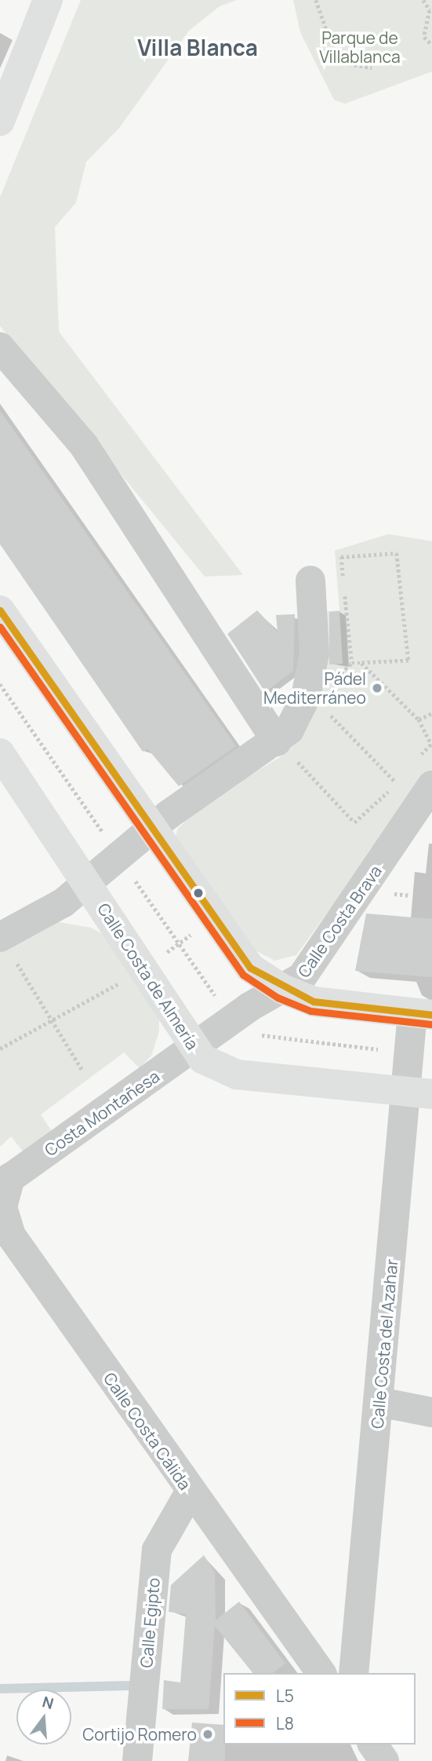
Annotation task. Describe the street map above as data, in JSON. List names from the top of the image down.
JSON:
{
  "streets": {
    "street": [
      "Calle Costa Brava",
      "Calle Costa de Almería",
      "Costa Montañesa",
      "Calle Costa del Azahar",
      "Calle Costa Cálida",
      "Calle Egipto"
    ]
  },
  "crossings": [
    ["Calle Costa Brava", "Calle Costa de Almería"],
    ["Calle Costa Brava", "Costa Montañesa"],
    ["Calle Costa de Almería", "Costa Montañesa"],
    ["Calle Costa de Almería", "Calle Costa del Azahar"],
    ["Costa Montañesa", "Calle Costa Cálida"],
    ["Calle Costa Cálida", "Calle Egipto"]
  ],
  "districts": ["Villa Blanca"],
  "parks": ["Parque de Villablanca"],
  "places": ["Pádel Mediterráneo", "Cortijo Romero"],
  "lines": ["transit line L5", "transit line L8"],
  "legend": ["L5", "L8"],
  "north": "top"
}
